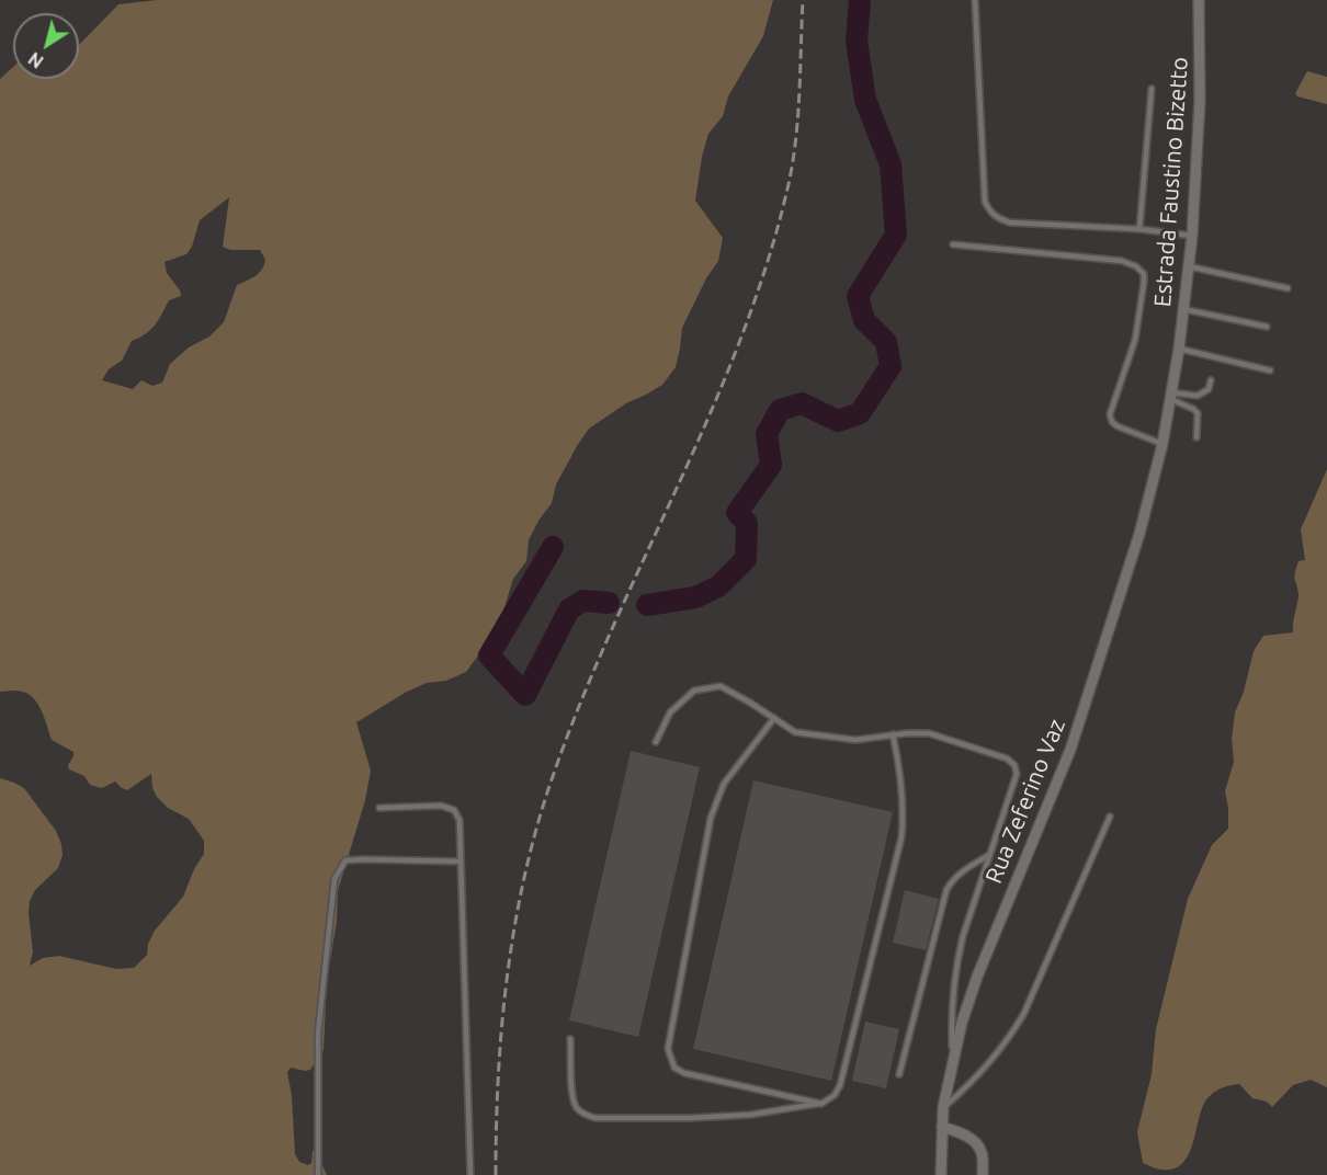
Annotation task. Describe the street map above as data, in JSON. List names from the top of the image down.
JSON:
{
  "streets": {
    "street": ["Estrada Faustino Bizetto", "Rua Zeferino Vaz"]
  },
  "crossings": [
    ["Estrada Faustino Bizetto", "Rua Zeferino Vaz"]
  ],
  "north": "bottom left"
}
